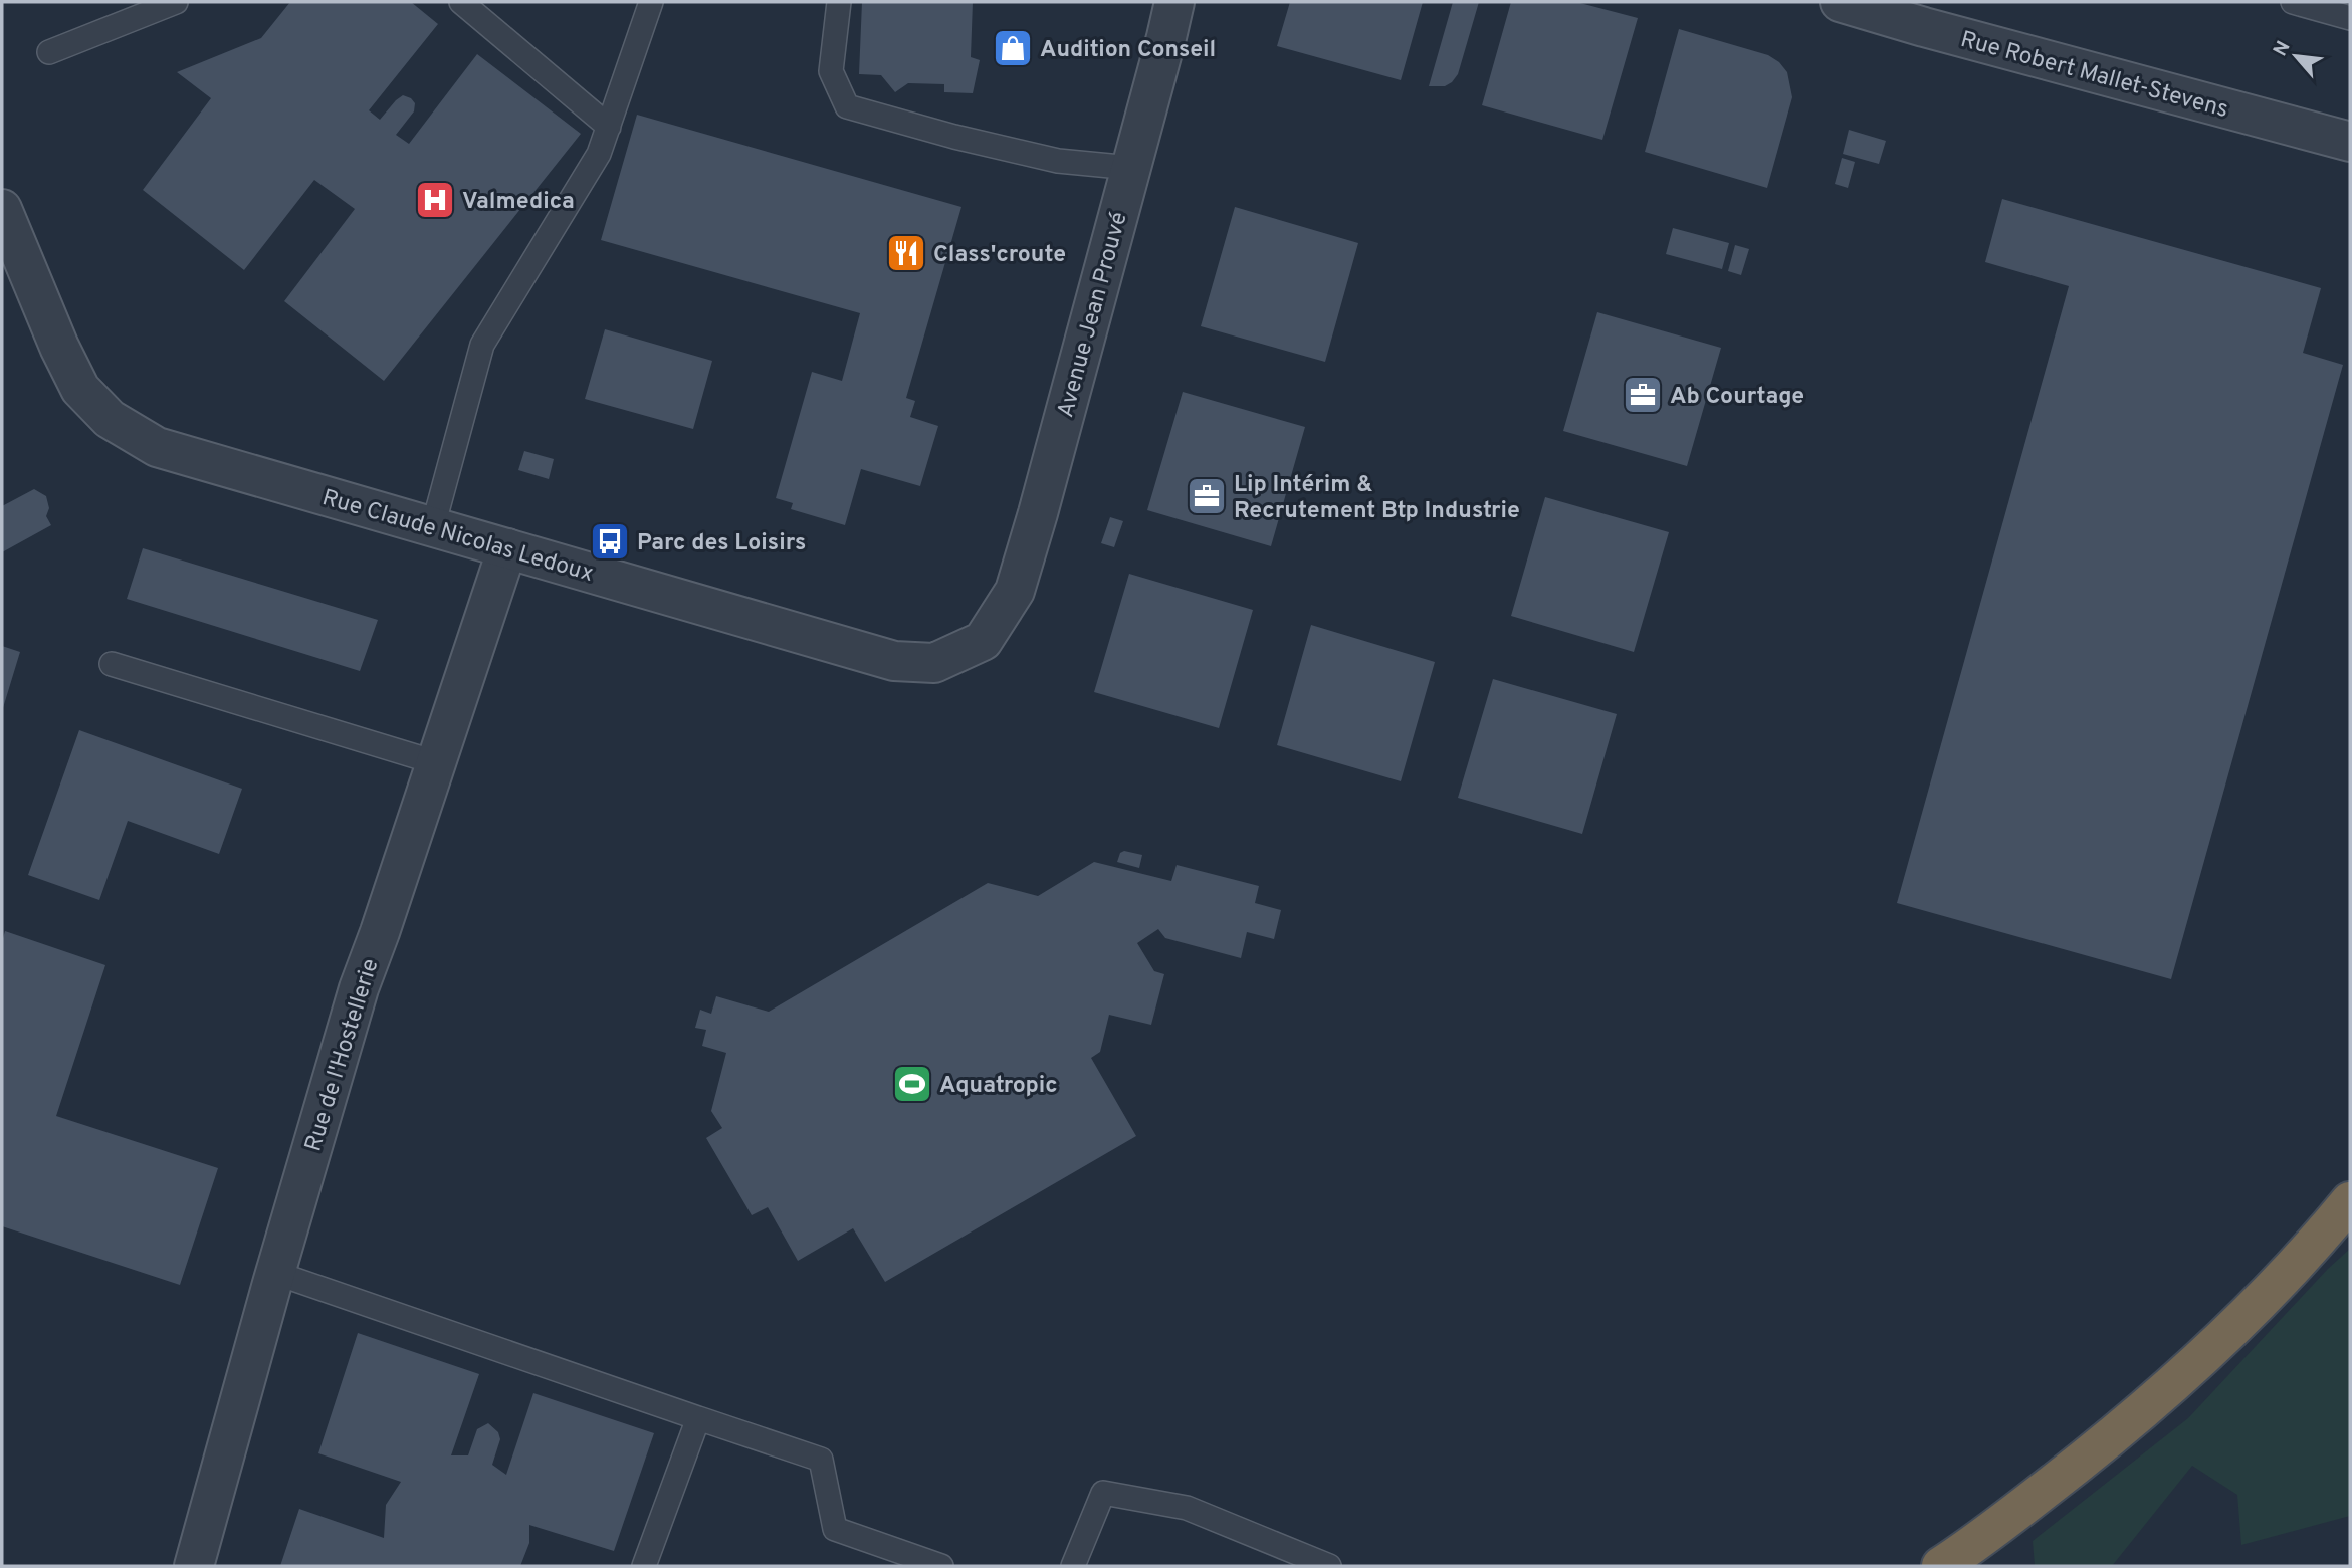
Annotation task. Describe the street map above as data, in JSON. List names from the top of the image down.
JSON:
{
  "streets": {
    "street": [
      "Rue Robert Mallet-Stevens",
      "Avenue Jean Prouvé",
      "Rue Claude Nicolas Ledoux",
      "Rue de l'Hostellerie"
    ]
  },
  "crossings": [
    ["Avenue Jean Prouvé", "Rue Claude Nicolas Ledoux"],
    ["Rue Claude Nicolas Ledoux", "Rue de l'Hostellerie"]
  ],
  "places": {
    "shop": ["Audition Conseil"],
    "hospital": ["Valmedica"],
    "restaurant": ["Class'croute"],
    "office": ["Ab Courtage", "Lip Intérim & Recrutement Btp Industrie"],
    "bus stop": ["Parc des Loisirs"],
    "sports": ["Aquatropic"]
  },
  "north": "top left"
}
